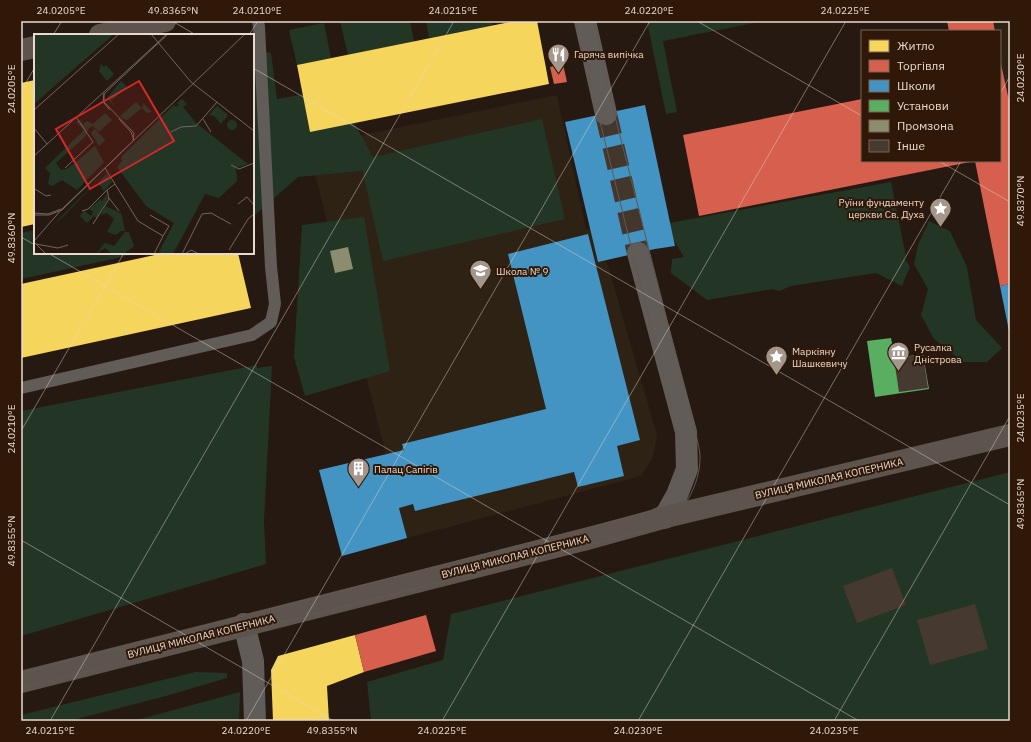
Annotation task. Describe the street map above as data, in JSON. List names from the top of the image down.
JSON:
{
  "streets": {
    "main road": ["ВУЛИЦЯ МИКОЛАЯ КОПЕРНИКА"]
  },
  "places": {
    "restaurant": ["Гаряча випічка"],
    "place": ["Руїни фундаменту церкви Св. Духа", "Маркіяну Шашкевичу"],
    "school or university": ["Школа № 9"],
    "museum": ["Русалка Дністрова"],
    "building": ["Палац Сапігів"]
  },
  "legend": [
    "Житло",
    "Торгівля",
    "Школи",
    "Установи",
    "Промзона",
    "Інше"
  ],
  "coordinates": [
    "24.0205°E",
    "49.8365°N",
    "24.0210°E",
    "24.0215°E",
    "24.0220°E",
    "24.0225°E",
    "24.0230°E",
    "49.8370°N",
    "49.8360°N",
    "24.0235°E",
    "49.8355°N"
  ]
}
